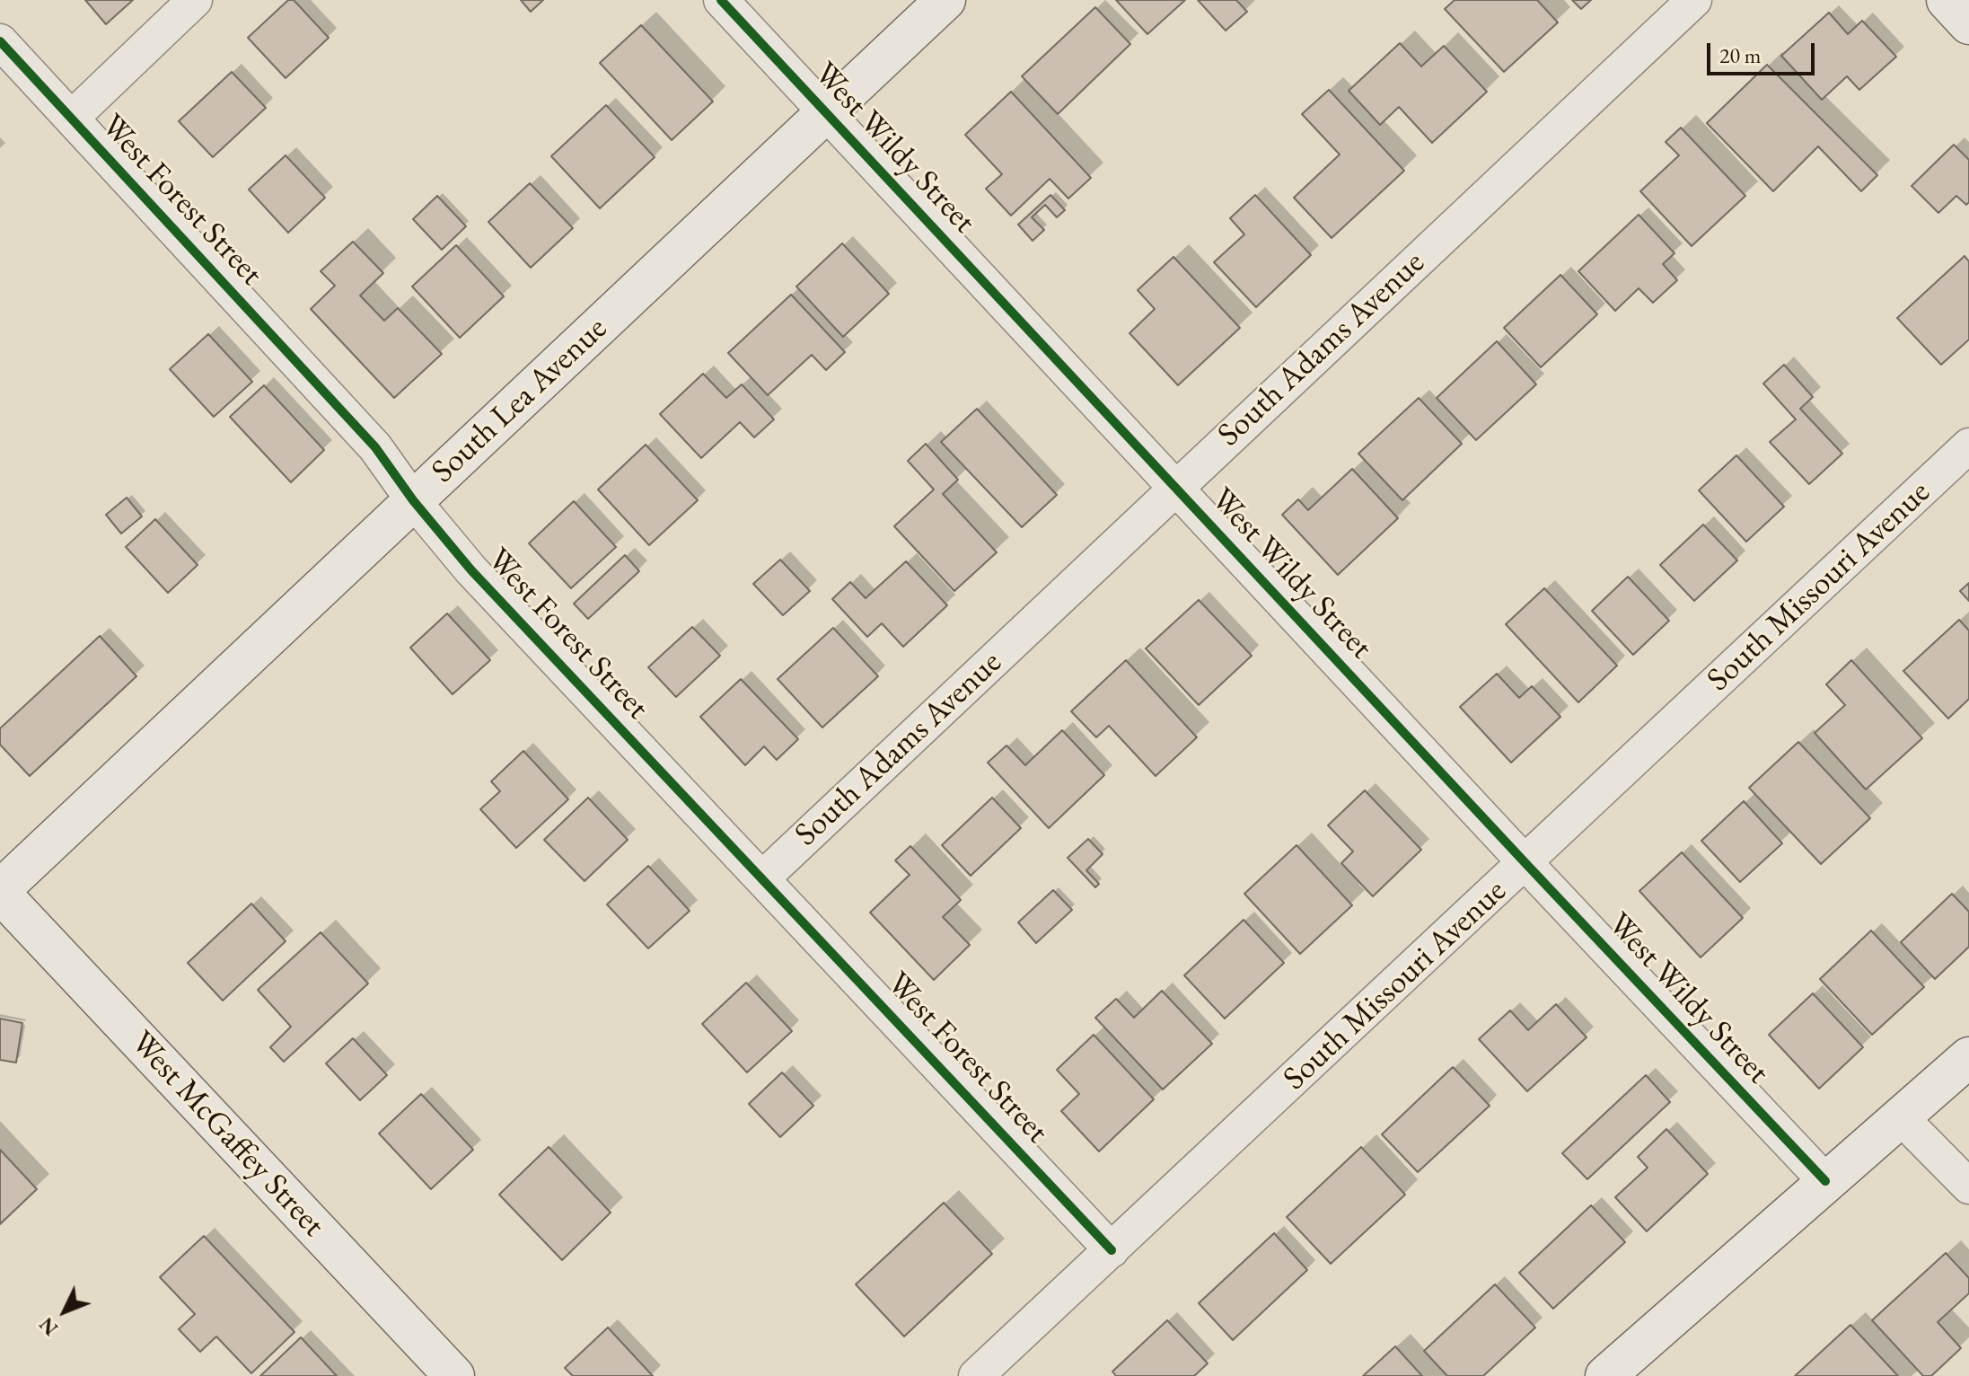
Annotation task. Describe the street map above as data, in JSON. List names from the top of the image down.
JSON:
{
  "streets": {
    "street": [
      "West Wildy Street",
      "West Forest Street",
      "South Adams Avenue",
      "South Lea Avenue",
      "South Missouri Avenue",
      "West McGaffey Street"
    ]
  },
  "crossings": [
    ["West Wildy Street", "South Adams Avenue"],
    ["West Wildy Street", "South Lea Avenue"],
    ["West Wildy Street", "South Missouri Avenue"],
    ["West Forest Street", "South Adams Avenue"],
    ["West Forest Street", "South Lea Avenue"],
    ["West Forest Street", "South Missouri Avenue"],
    ["South Lea Avenue", "West McGaffey Street"]
  ],
  "scale_bar": "20 m",
  "north": "bottom left"
}
